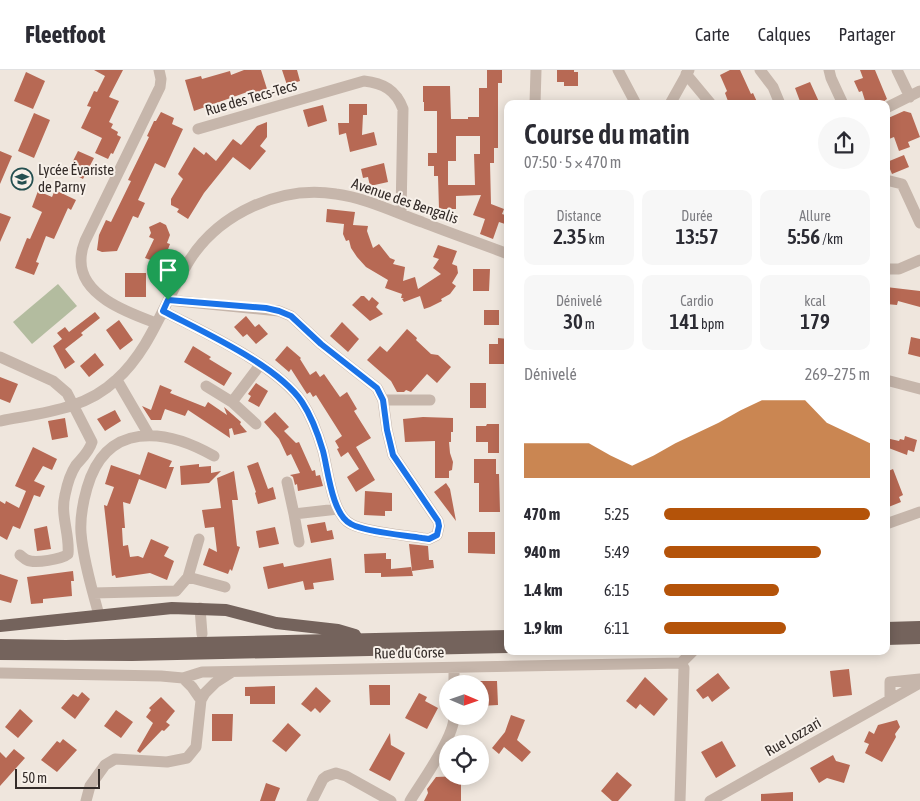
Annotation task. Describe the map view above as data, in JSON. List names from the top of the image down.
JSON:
{
  "streets": {
    "street": [
      "Rue des Tecs-Tecs",
      "Avenue des Bengalis",
      "Rue du Corse",
      "Rue Lozzari"
    ]
  },
  "crossings": [
    ["Rue des Tecs-Tecs", "Avenue des Bengalis"]
  ],
  "places": {
    "school or university": ["Lycée Évariste de Parny"]
  },
  "scale_bar": "50 m",
  "north": "right",
  "page": {
    "header": "Fleetfoot",
    "nav": ["Carte", "Calques", "Partager"],
    "heading": ["Course du matin", "07:50 · 5 × 470 m"],
    "stats": [
      ["Distance", "2.35 km"],
      ["Durée", "13:57"],
      ["Allure", "5:56 /km"],
      ["Dénivelé", "30 m"],
      ["Cardio", "141 bpm"],
      ["kcal", "179"]
    ],
    "chart": ["Dénivelé", "269–275 m"],
    "list": [
      {
        "name": "470 m",
        "note": "5:25"
      },
      {
        "name": "940 m",
        "note": "5:49"
      },
      {
        "name": "1.4 km",
        "note": "6:15"
      },
      {
        "name": "1.9 km",
        "note": "6:11"
      }
    ],
    "scale": "50 m"
  }
}
